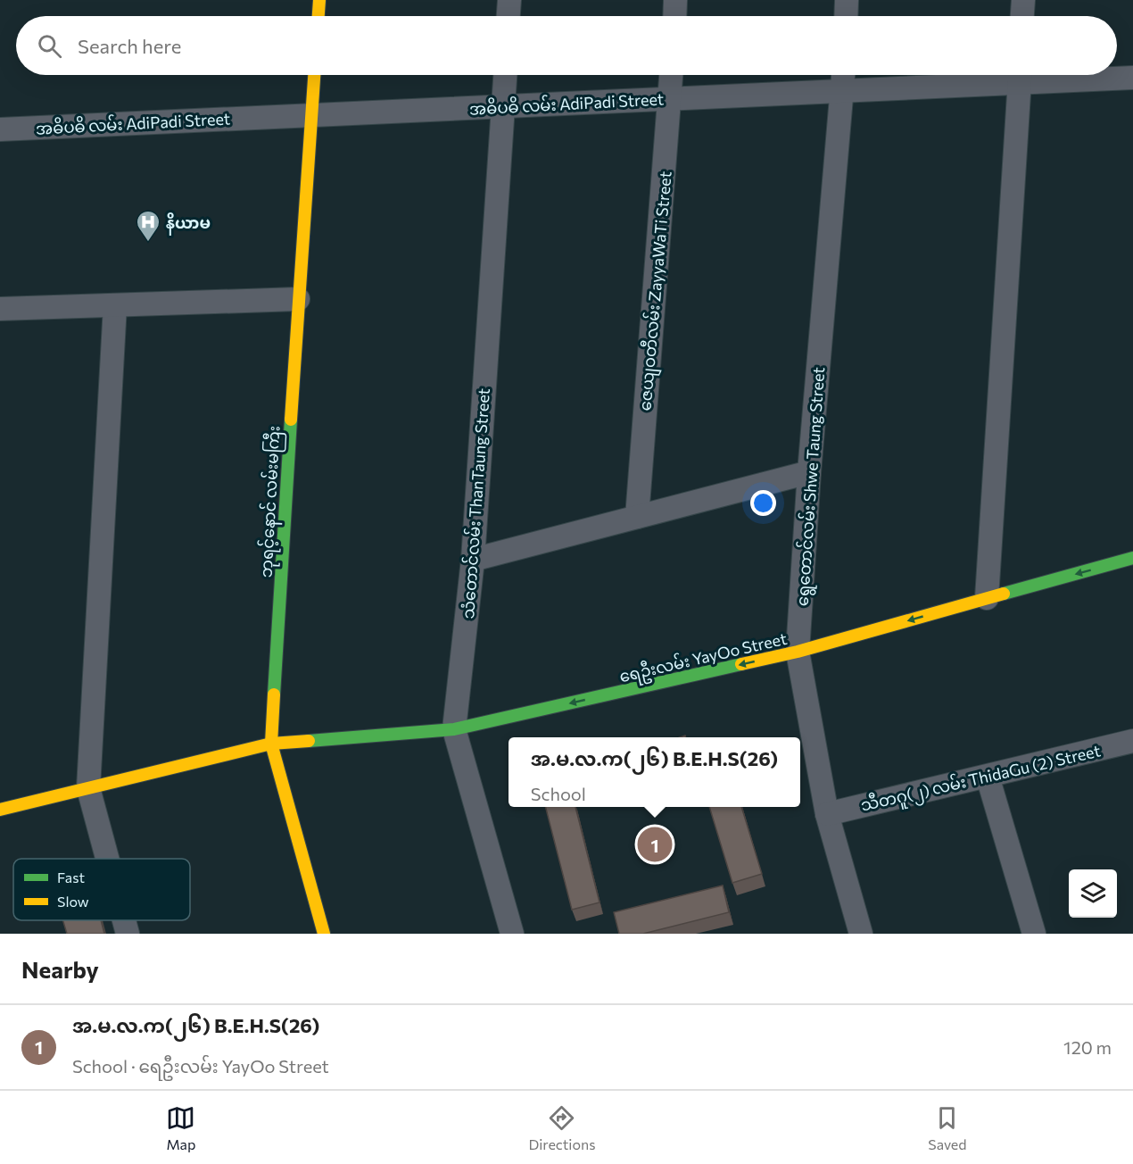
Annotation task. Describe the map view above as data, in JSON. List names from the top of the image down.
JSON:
{
  "streets": {
    "street": [
      "အဓိပဓိ လမ်း AdiPadi Street",
      "ဇေယျဝတီလမ်း ZayyaWaTi Street",
      "ရွေတောင်လမ်း Shwe Taung Street",
      "ဘုရင့်နောင် လမ်းမကြီး",
      "သံတောင်လမ်း ThanTaung Street",
      "ရေဦးလမ်း YayOo Street",
      "သီတဂူ(၂) လမ်း ThidaGu (2) Street"
    ]
  },
  "crossings": [
    ["အဓိပဓိ လမ်း AdiPadi Street", "ဇေယျဝတီလမ်း ZayyaWaTi Street"],
    ["အဓိပဓိ လမ်း AdiPadi Street", "ရွေတောင်လမ်း Shwe Taung Street"],
    ["အဓိပဓိ လမ်း AdiPadi Street", "ဘုရင့်နောင် လမ်းမကြီး"],
    ["အဓိပဓိ လမ်း AdiPadi Street", "သံတောင်လမ်း ThanTaung Street"],
    ["ရွေတောင်လမ်း Shwe Taung Street", "ရေဦးလမ်း YayOo Street"],
    ["ရွေတောင်လမ်း Shwe Taung Street", "သီတဂူ(၂) လမ်း ThidaGu (2) Street"],
    ["ဘုရင့်နောင် လမ်းမကြီး", "ရေဦးလမ်း YayOo Street"],
    ["သံတောင်လမ်း ThanTaung Street", "ရေဦးလမ်း YayOo Street"]
  ],
  "one_way": ["ရေဦးလမ်း YayOo Street"],
  "places": {
    "hospital": ["နိယာမ"]
  },
  "legend": ["Fast", "Slow"],
  "page": {
    "search": "Search here",
    "popup": ["အ.မ.လ.က(၂၆) B.E.H.S(26)", "School"],
    "pins": "1",
    "heading": "Nearby",
    "list": [
      {
        "mark": "1",
        "name": "အ.မ.လ.က(၂၆) B.E.H.S(26)",
        "note": "School · ရေဦးလမ်း YayOo Street",
        "value": "120 m"
      }
    ],
    "nav": ["Map", "Directions", "Saved"]
  }
}
